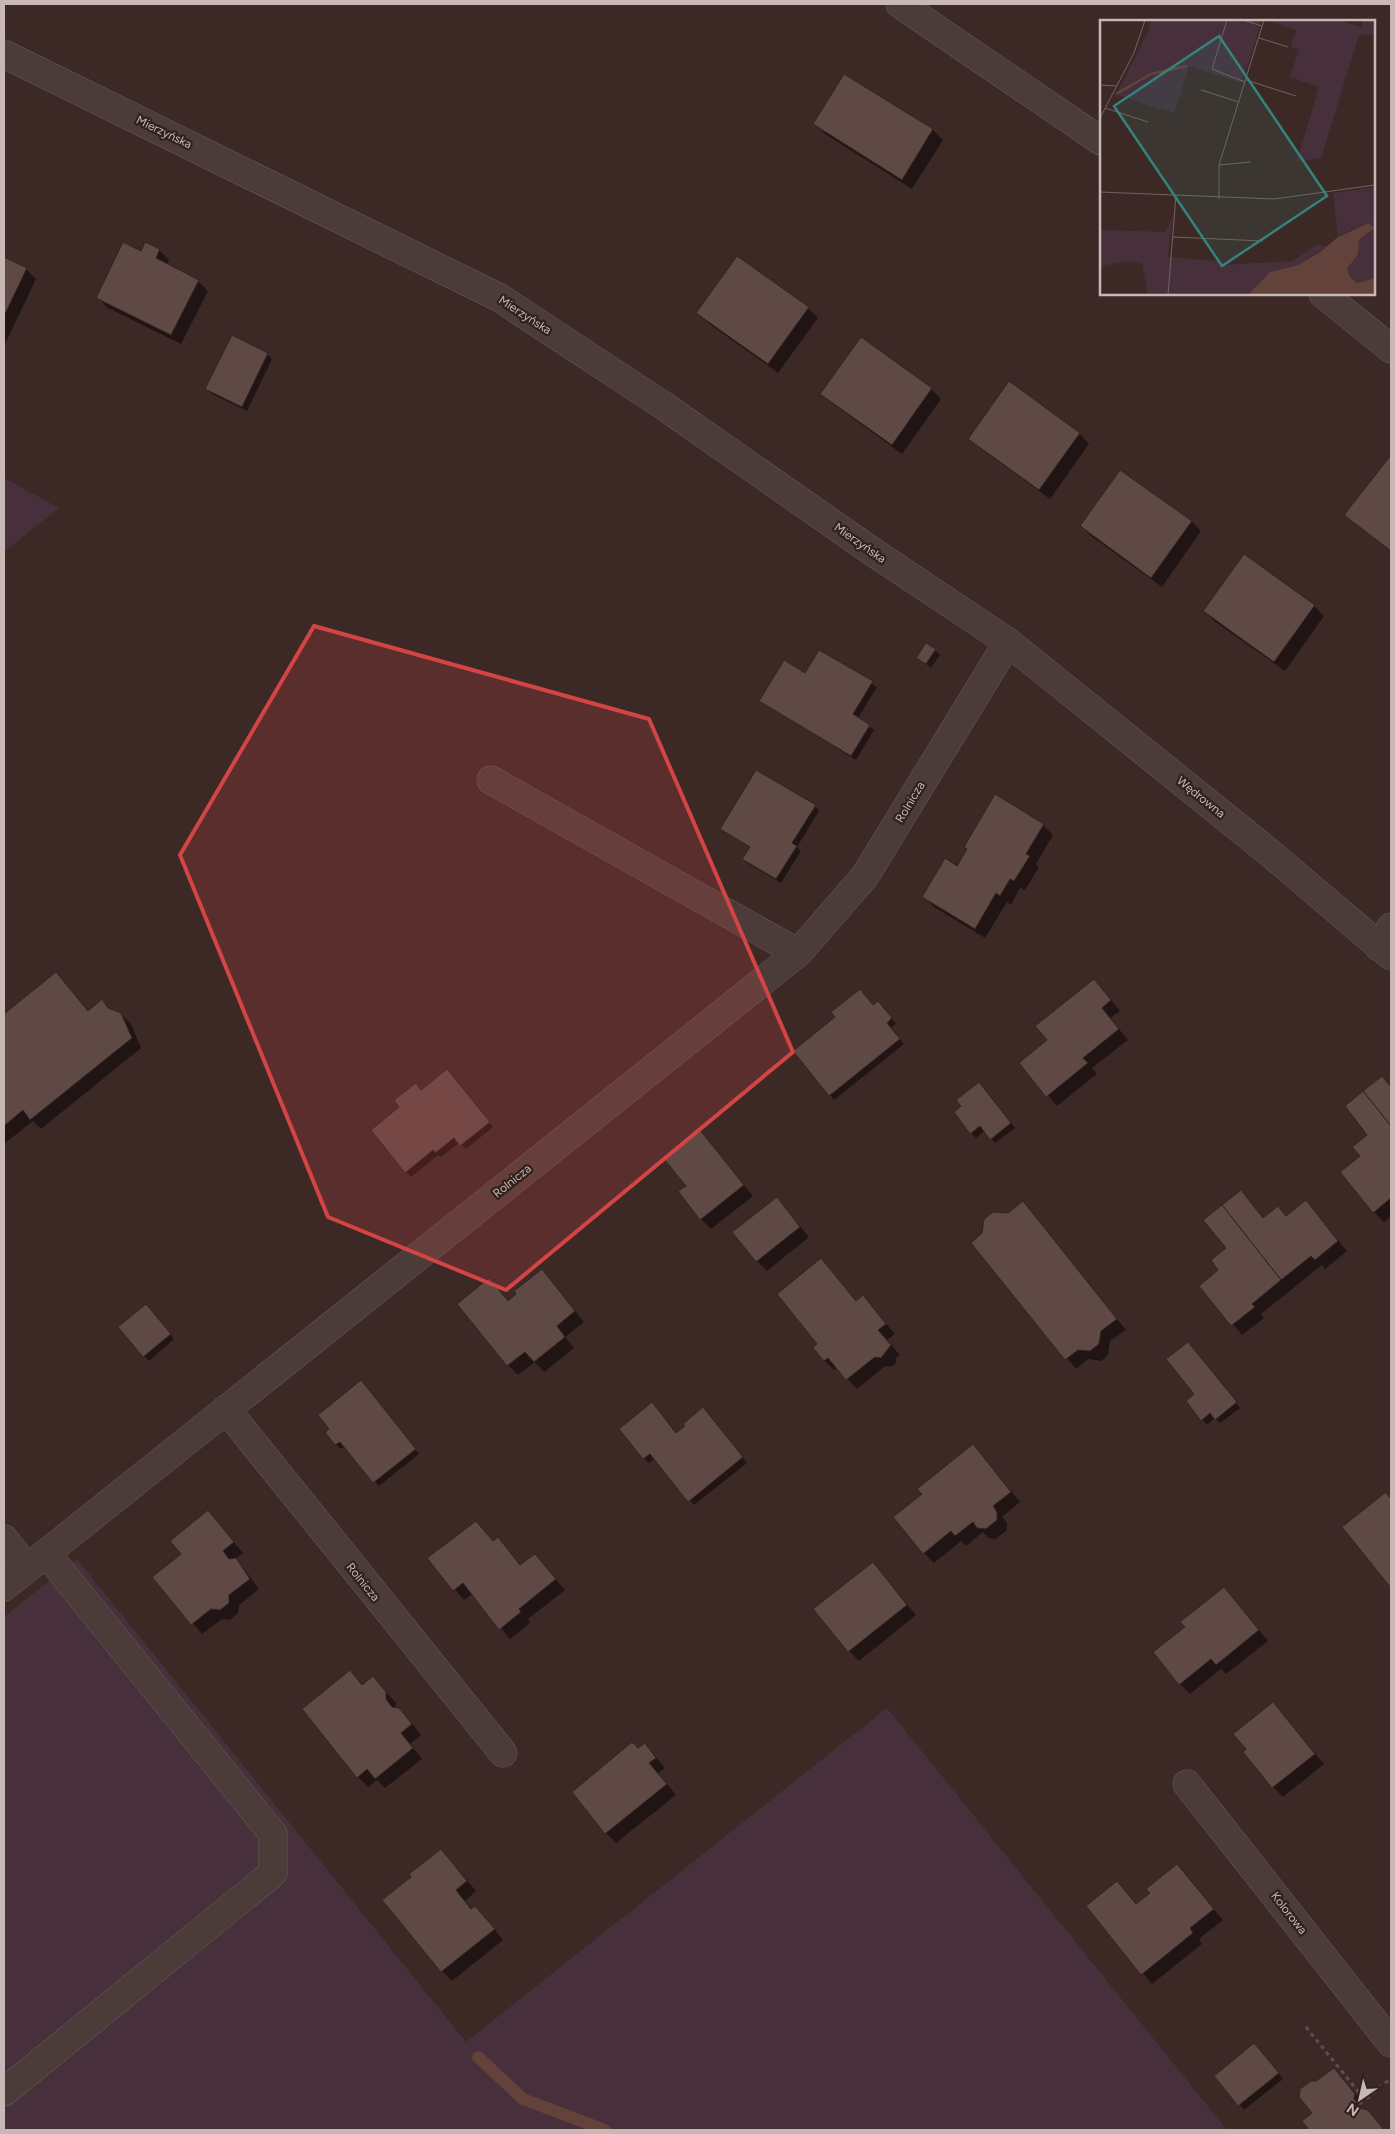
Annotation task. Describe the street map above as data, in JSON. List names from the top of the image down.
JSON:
{
  "streets": {
    "street": [
      "Mierzyńska",
      "Wędrowna",
      "Rolnicza",
      "Kolorowa"
    ]
  },
  "crossings": [
    ["Mierzyńska", "Wędrowna"],
    ["Mierzyńska", "Rolnicza"],
    ["Wędrowna", "Rolnicza"]
  ],
  "north": "bottom left"
}
